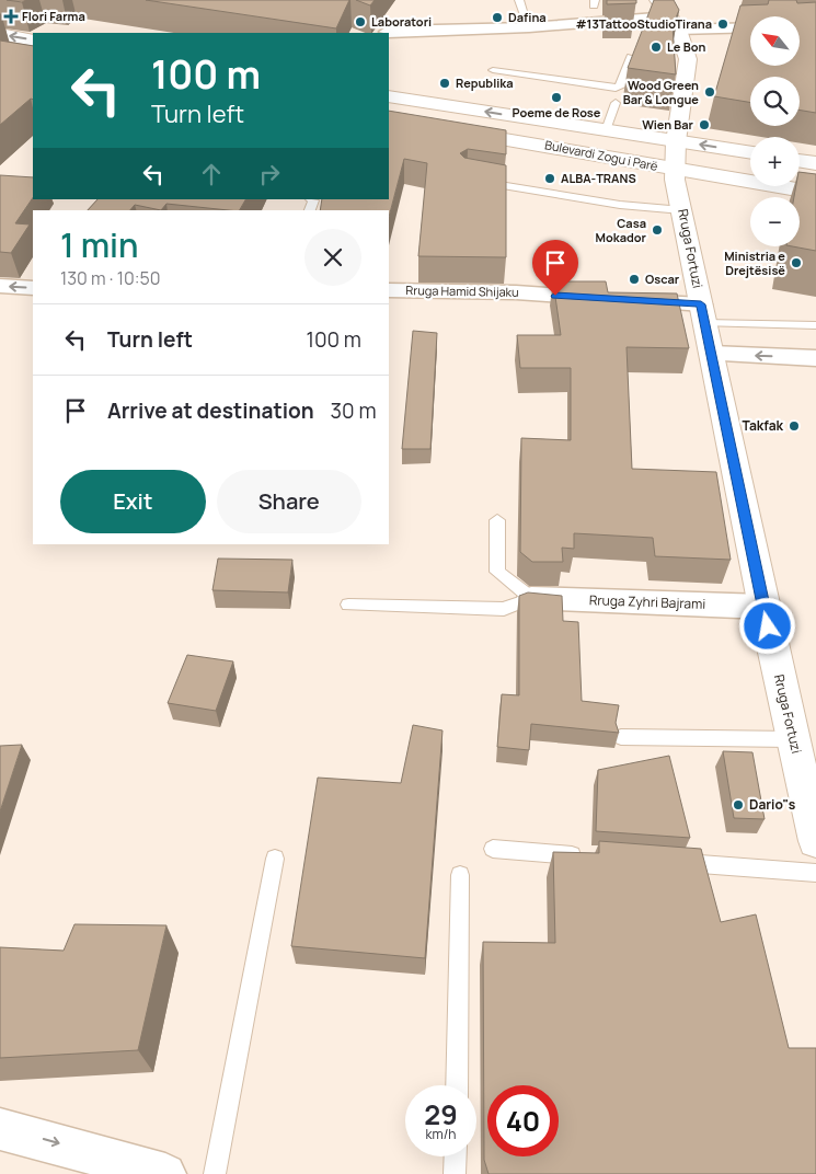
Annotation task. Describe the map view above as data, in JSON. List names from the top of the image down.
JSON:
{
  "streets": {
    "street": [
      "Bulevardi Zogu i Parë",
      "Rruga Fortuzi",
      "Rruga Hamid Shijaku",
      "Rruga Zyhri Bajrami"
    ]
  },
  "crossings": [
    ["Bulevardi Zogu i Parë", "Rruga Fortuzi"],
    ["Rruga Fortuzi", "Rruga Hamid Shijaku"],
    ["Rruga Fortuzi", "Rruga Zyhri Bajrami"]
  ],
  "places": {
    "health": ["Flori Farma"],
    "other": [
      "Dafina",
      "Laboratori",
      "#13TattooStudioTirana",
      "Le Bon",
      "Republika",
      "Wood Green Bar & Longue",
      "Poeme de Rose",
      "Wien Bar",
      "ALBA-TRANS",
      "Casa Mokador",
      "Ministria e Drejtësisë",
      "Oscar",
      "Takfak",
      "Dario\"s"
    ]
  },
  "north": "top left",
  "page": {
    "map_buttons": ["+", "−"],
    "turn": ["100 m", "Turn left"],
    "heading": ["1 min", "130 m · 10:50"],
    "list": [
      {
        "name": "Turn left",
        "value": "100 m"
      },
      {
        "name": "Arrive at destination",
        "value": "30 m"
      }
    ],
    "buttons": ["Exit", "Share"],
    "speed": "29 km/h",
    "limit": "40"
  }
}
